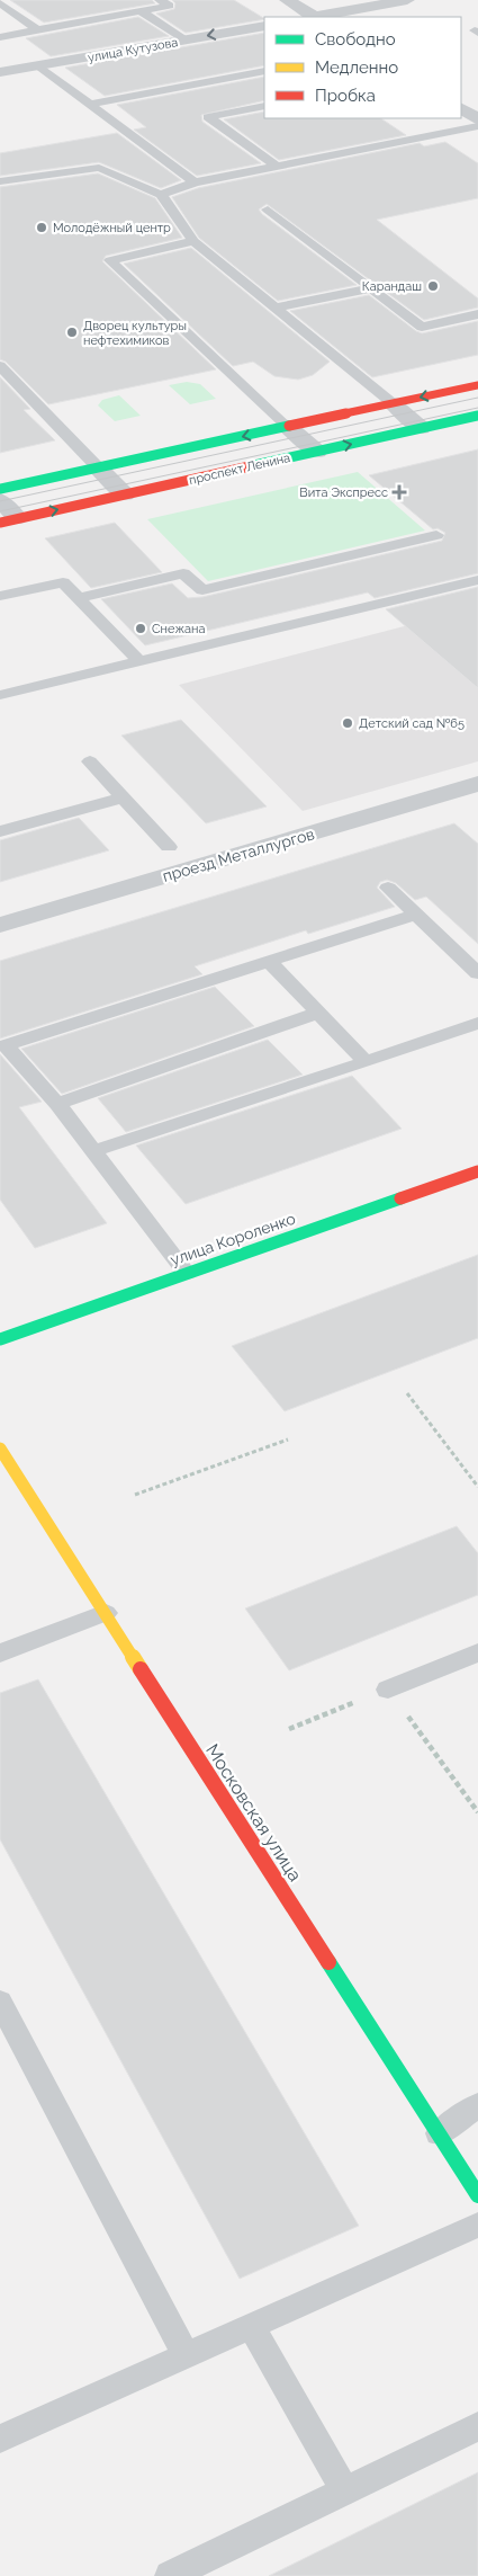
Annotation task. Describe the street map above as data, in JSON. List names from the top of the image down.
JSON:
{
  "streets": {
    "main road": ["проспект Ленина", "улица Короленко", "Московская улица"],
    "street": ["улица Кутузова", "проезд Металлургов"]
  },
  "places": {
    "other": [
      "Молодёжный центр",
      "Карандаш",
      "Дворец культуры нефтехимиков",
      "Снежана",
      "Детский сад №65"
    ],
    "health": ["Вита Экспресс"]
  },
  "legend": ["Свободно", "Медленно", "Пробка"]
}
